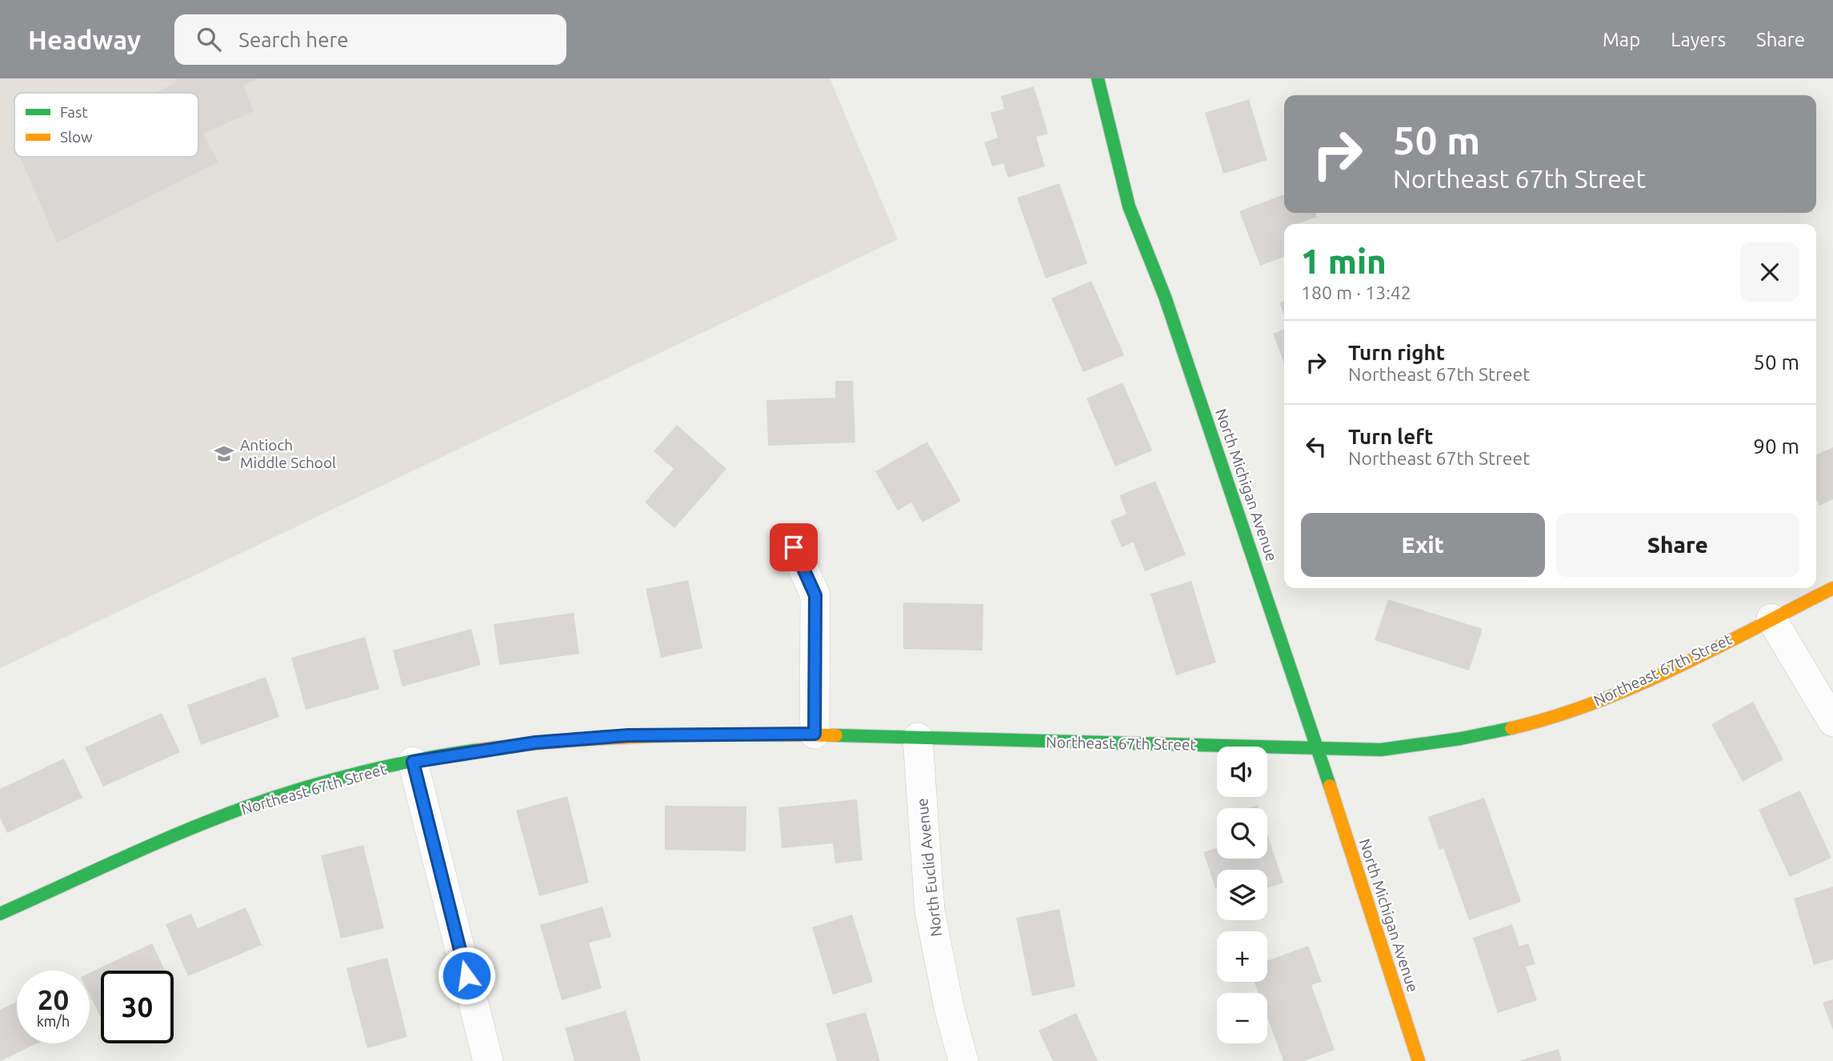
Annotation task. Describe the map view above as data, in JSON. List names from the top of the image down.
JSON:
{
  "streets": {
    "street": ["North Michigan Avenue", "Northeast 67th Street", "North Euclid Avenue"]
  },
  "crossings": [
    ["North Michigan Avenue", "Northeast 67th Street"],
    ["Northeast 67th Street", "North Euclid Avenue"]
  ],
  "places": {
    "school or university": ["Antioch Middle School"]
  },
  "legend": ["Fast", "Slow"],
  "page": {
    "header": "Headway",
    "search": "Search here",
    "nav": ["Map", "Layers", "Share"],
    "turn": ["50 m", "Northeast 67th Street"],
    "heading": ["1 min", "180 m · 13:42"],
    "list": [
      {
        "name": "Turn right",
        "note": "Northeast 67th Street",
        "value": "50 m"
      },
      {
        "name": "Turn left",
        "note": "Northeast 67th Street",
        "value": "90 m"
      }
    ],
    "buttons": ["Exit", "Share"],
    "map_buttons": ["+", "−"],
    "speed": "20 km/h",
    "limit": "30"
  }
}
